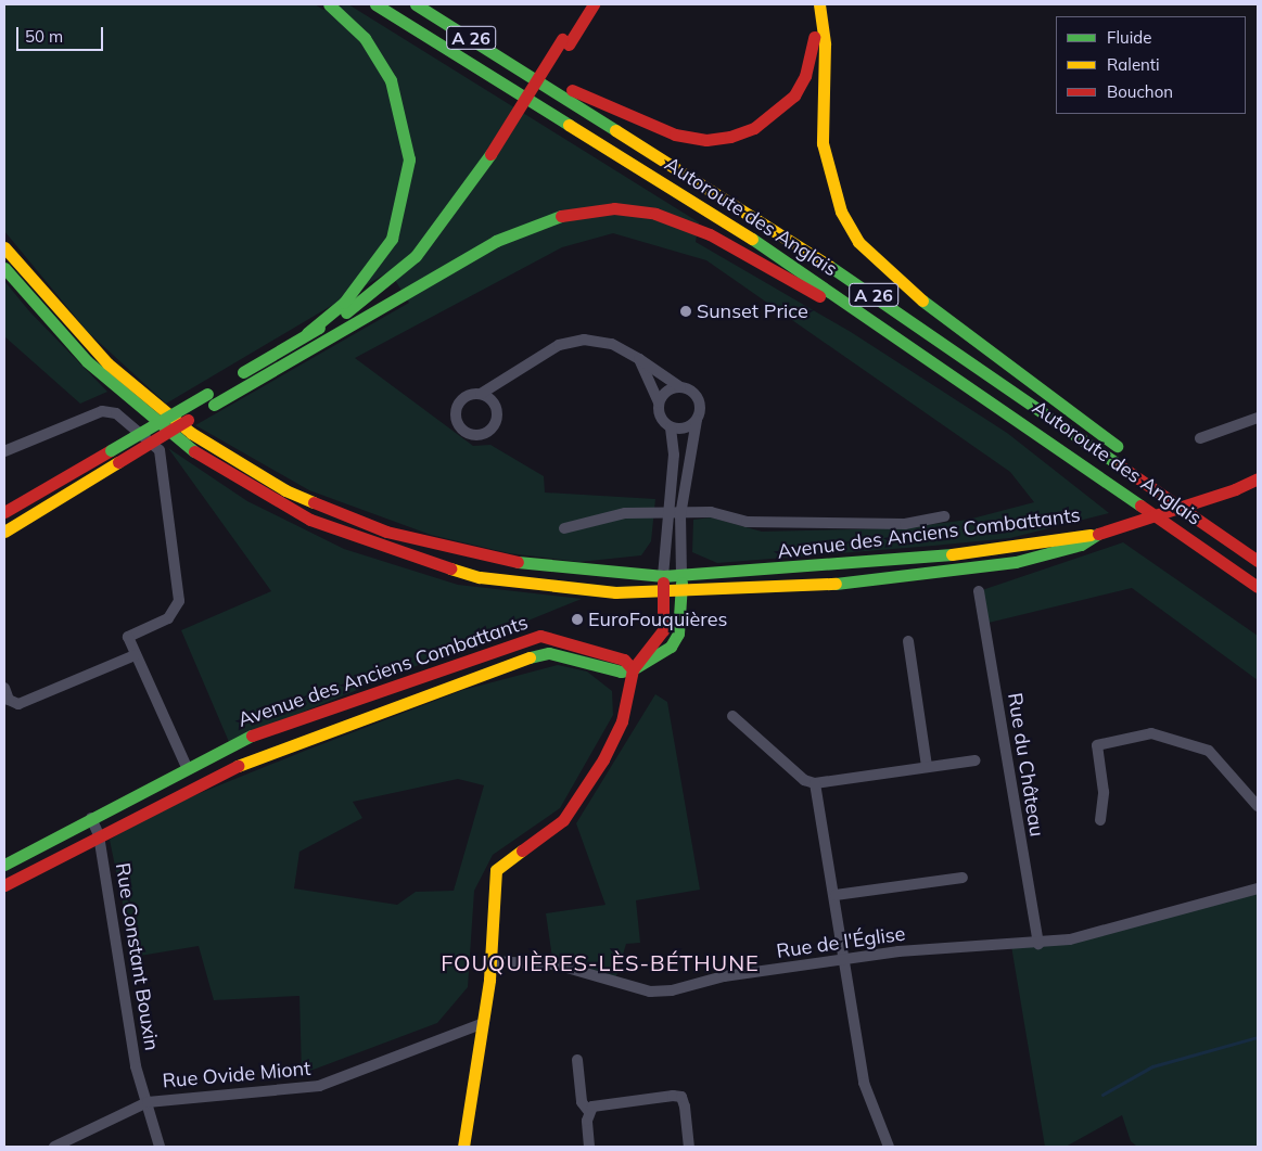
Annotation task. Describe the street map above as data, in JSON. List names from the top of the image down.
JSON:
{
  "streets": {
    "main road": ["A 26", "Autoroute des Anglais", "Avenue des Anciens Combattants"],
    "street": [
      "Rue du Château",
      "Rue de l'Église",
      "Rue Constant Bouxin",
      "Rue Ovide Miont"
    ]
  },
  "crossings": [
    ["Avenue des Anciens Combattants", "Rue Constant Bouxin"],
    ["Rue du Château", "Rue de l'Église"],
    ["Rue Constant Bouxin", "Rue Ovide Miont"]
  ],
  "districts": ["FOUQUIÈRES-LÈS-BÉTHUNE"],
  "places": ["Sunset Price", "EuroFouquières"],
  "legend": ["Fluide", "Ralenti", "Bouchon"],
  "scale_bar": "50 m"
}
